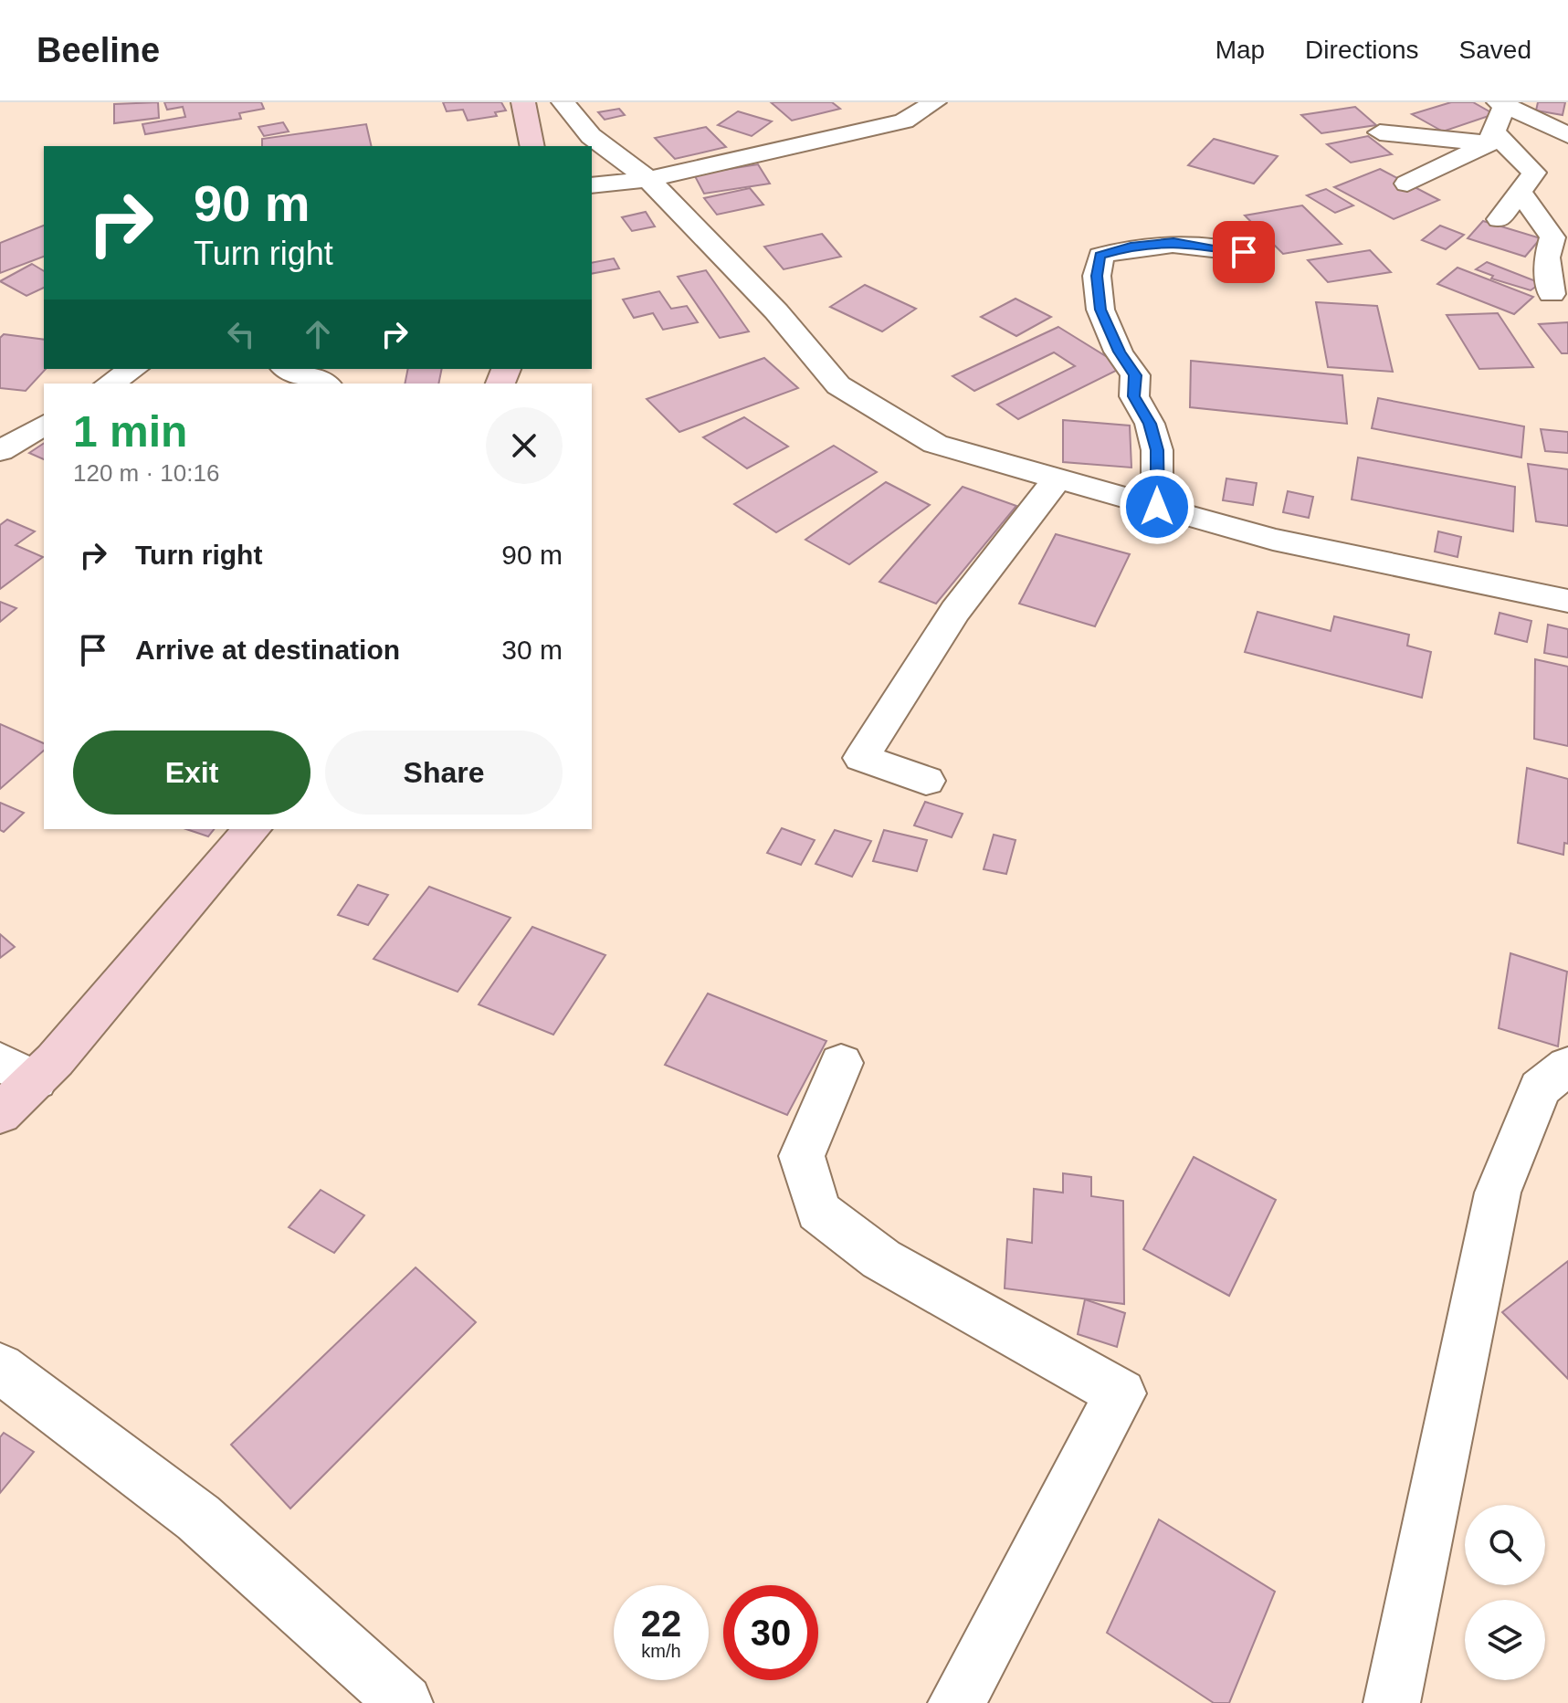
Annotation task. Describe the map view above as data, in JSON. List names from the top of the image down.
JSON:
{
  "page": {
    "header": "Beeline",
    "nav": ["Map", "Directions", "Saved"],
    "turn": ["90 m", "Turn right"],
    "heading": ["1 min", "120 m · 10:16"],
    "list": [
      {
        "name": "Turn right",
        "value": "90 m"
      },
      {
        "name": "Arrive at destination",
        "value": "30 m"
      }
    ],
    "buttons": ["Exit", "Share"],
    "speed": "22 km/h",
    "limit": "30"
  }
}
